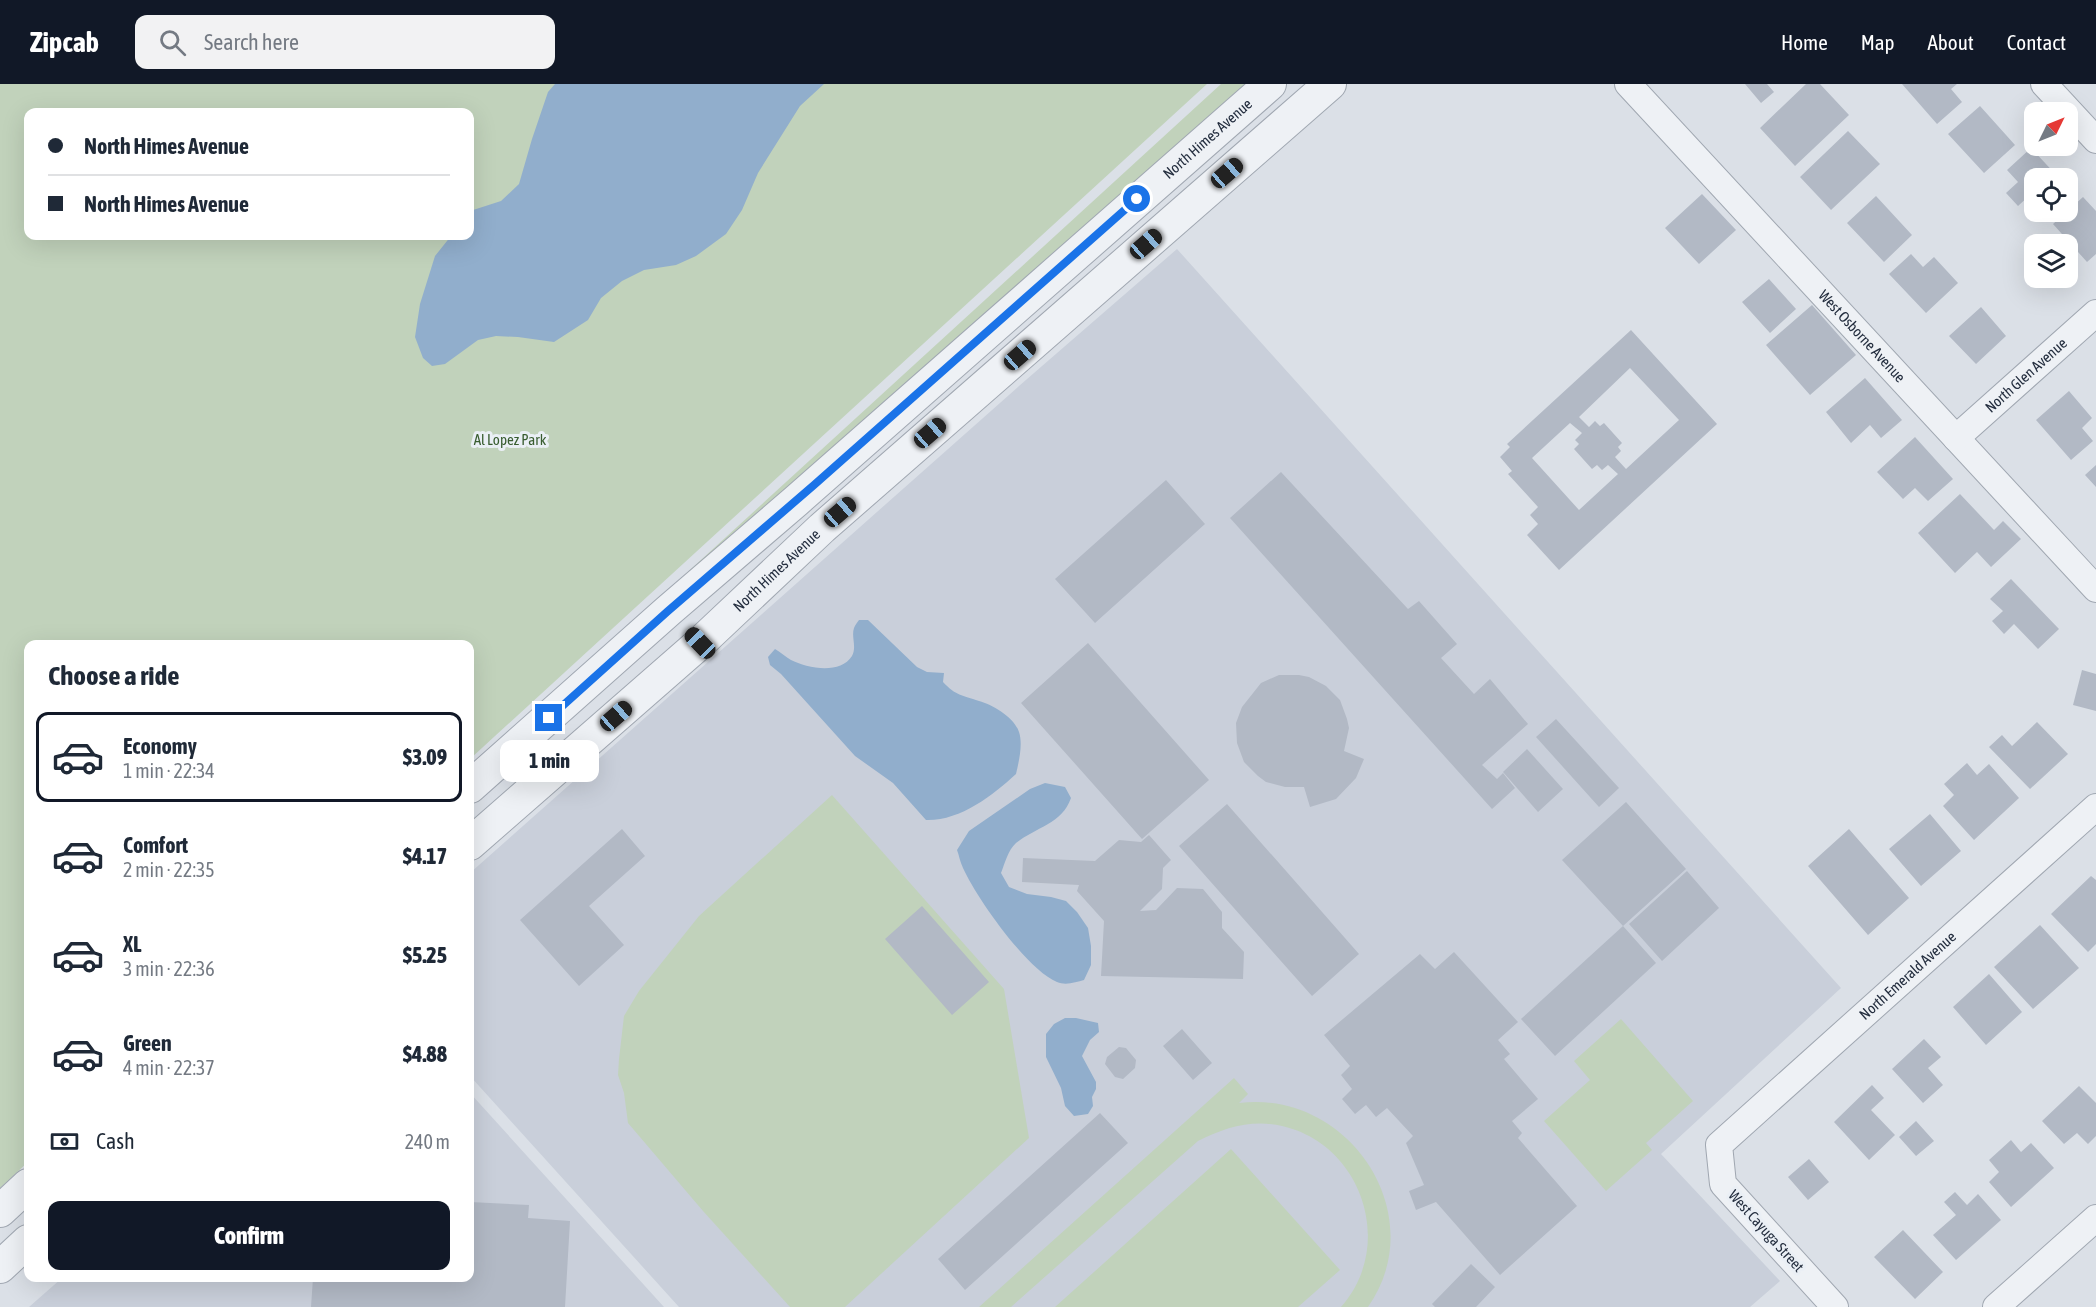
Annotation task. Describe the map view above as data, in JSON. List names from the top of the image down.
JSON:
{
  "streets": {
    "street": [
      "North Himes Avenue",
      "West Osborne Avenue",
      "North Glen Avenue",
      "North Emerald Avenue",
      "West Cayuga Street"
    ]
  },
  "crossings": [
    ["West Osborne Avenue", "North Glen Avenue"],
    ["North Emerald Avenue", "West Cayuga Street"]
  ],
  "parks": ["Al Lopez Park"],
  "north": "top right",
  "page": {
    "header": "Zipcab",
    "search": "Search here",
    "nav": [
      "Home",
      "Map",
      "About",
      "Contact"
    ],
    "banner": ["North Himes Avenue", "North Himes Avenue"],
    "heading": "Choose a ride",
    "list": [
      {
        "name": "Economy",
        "note": "1 min · 22:34",
        "value": "$3.09"
      },
      {
        "name": "Comfort",
        "note": "2 min · 22:35",
        "value": "$4.17"
      },
      {
        "name": "XL",
        "note": "3 min · 22:36",
        "value": "$5.25"
      },
      {
        "name": "Green",
        "note": "4 min · 22:37",
        "value": "$4.88"
      }
    ],
    "bubble": "1 min",
    "pay": ["Cash", "240 m"],
    "buttons": "Confirm"
  }
}
